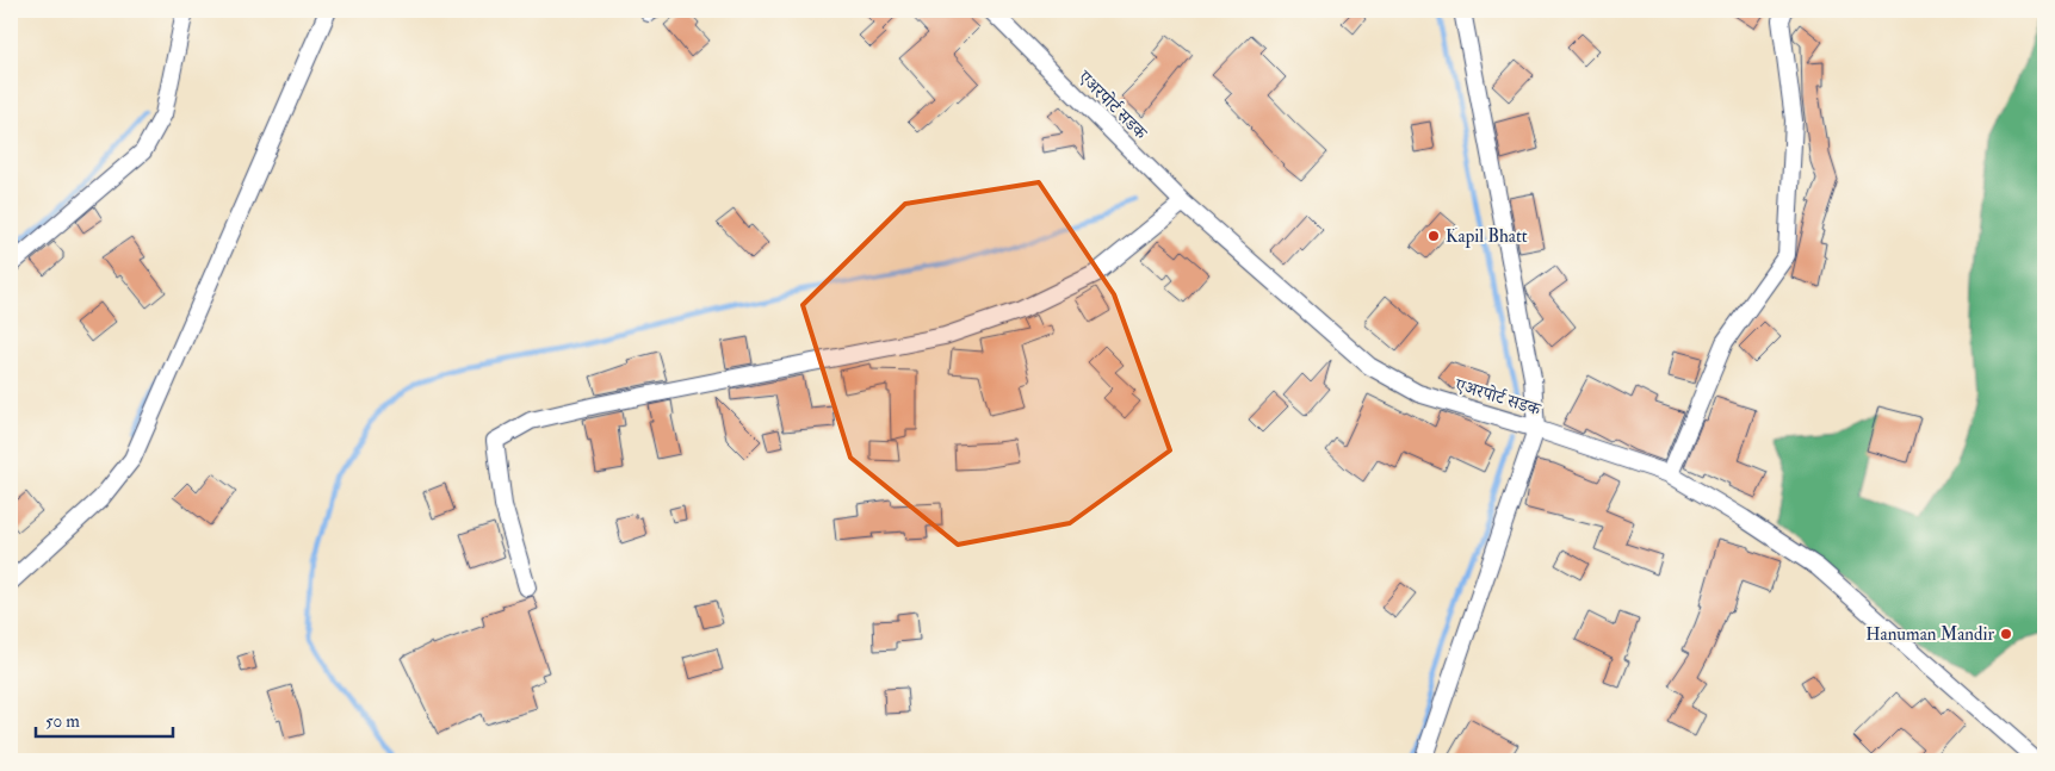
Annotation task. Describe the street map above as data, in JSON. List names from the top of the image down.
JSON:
{
  "streets": {
    "street": ["एअरपोर्ट सडक"]
  },
  "places": ["Kapil Bhatt", "Hanuman Mandir"],
  "scale_bar": "50 m"
}
